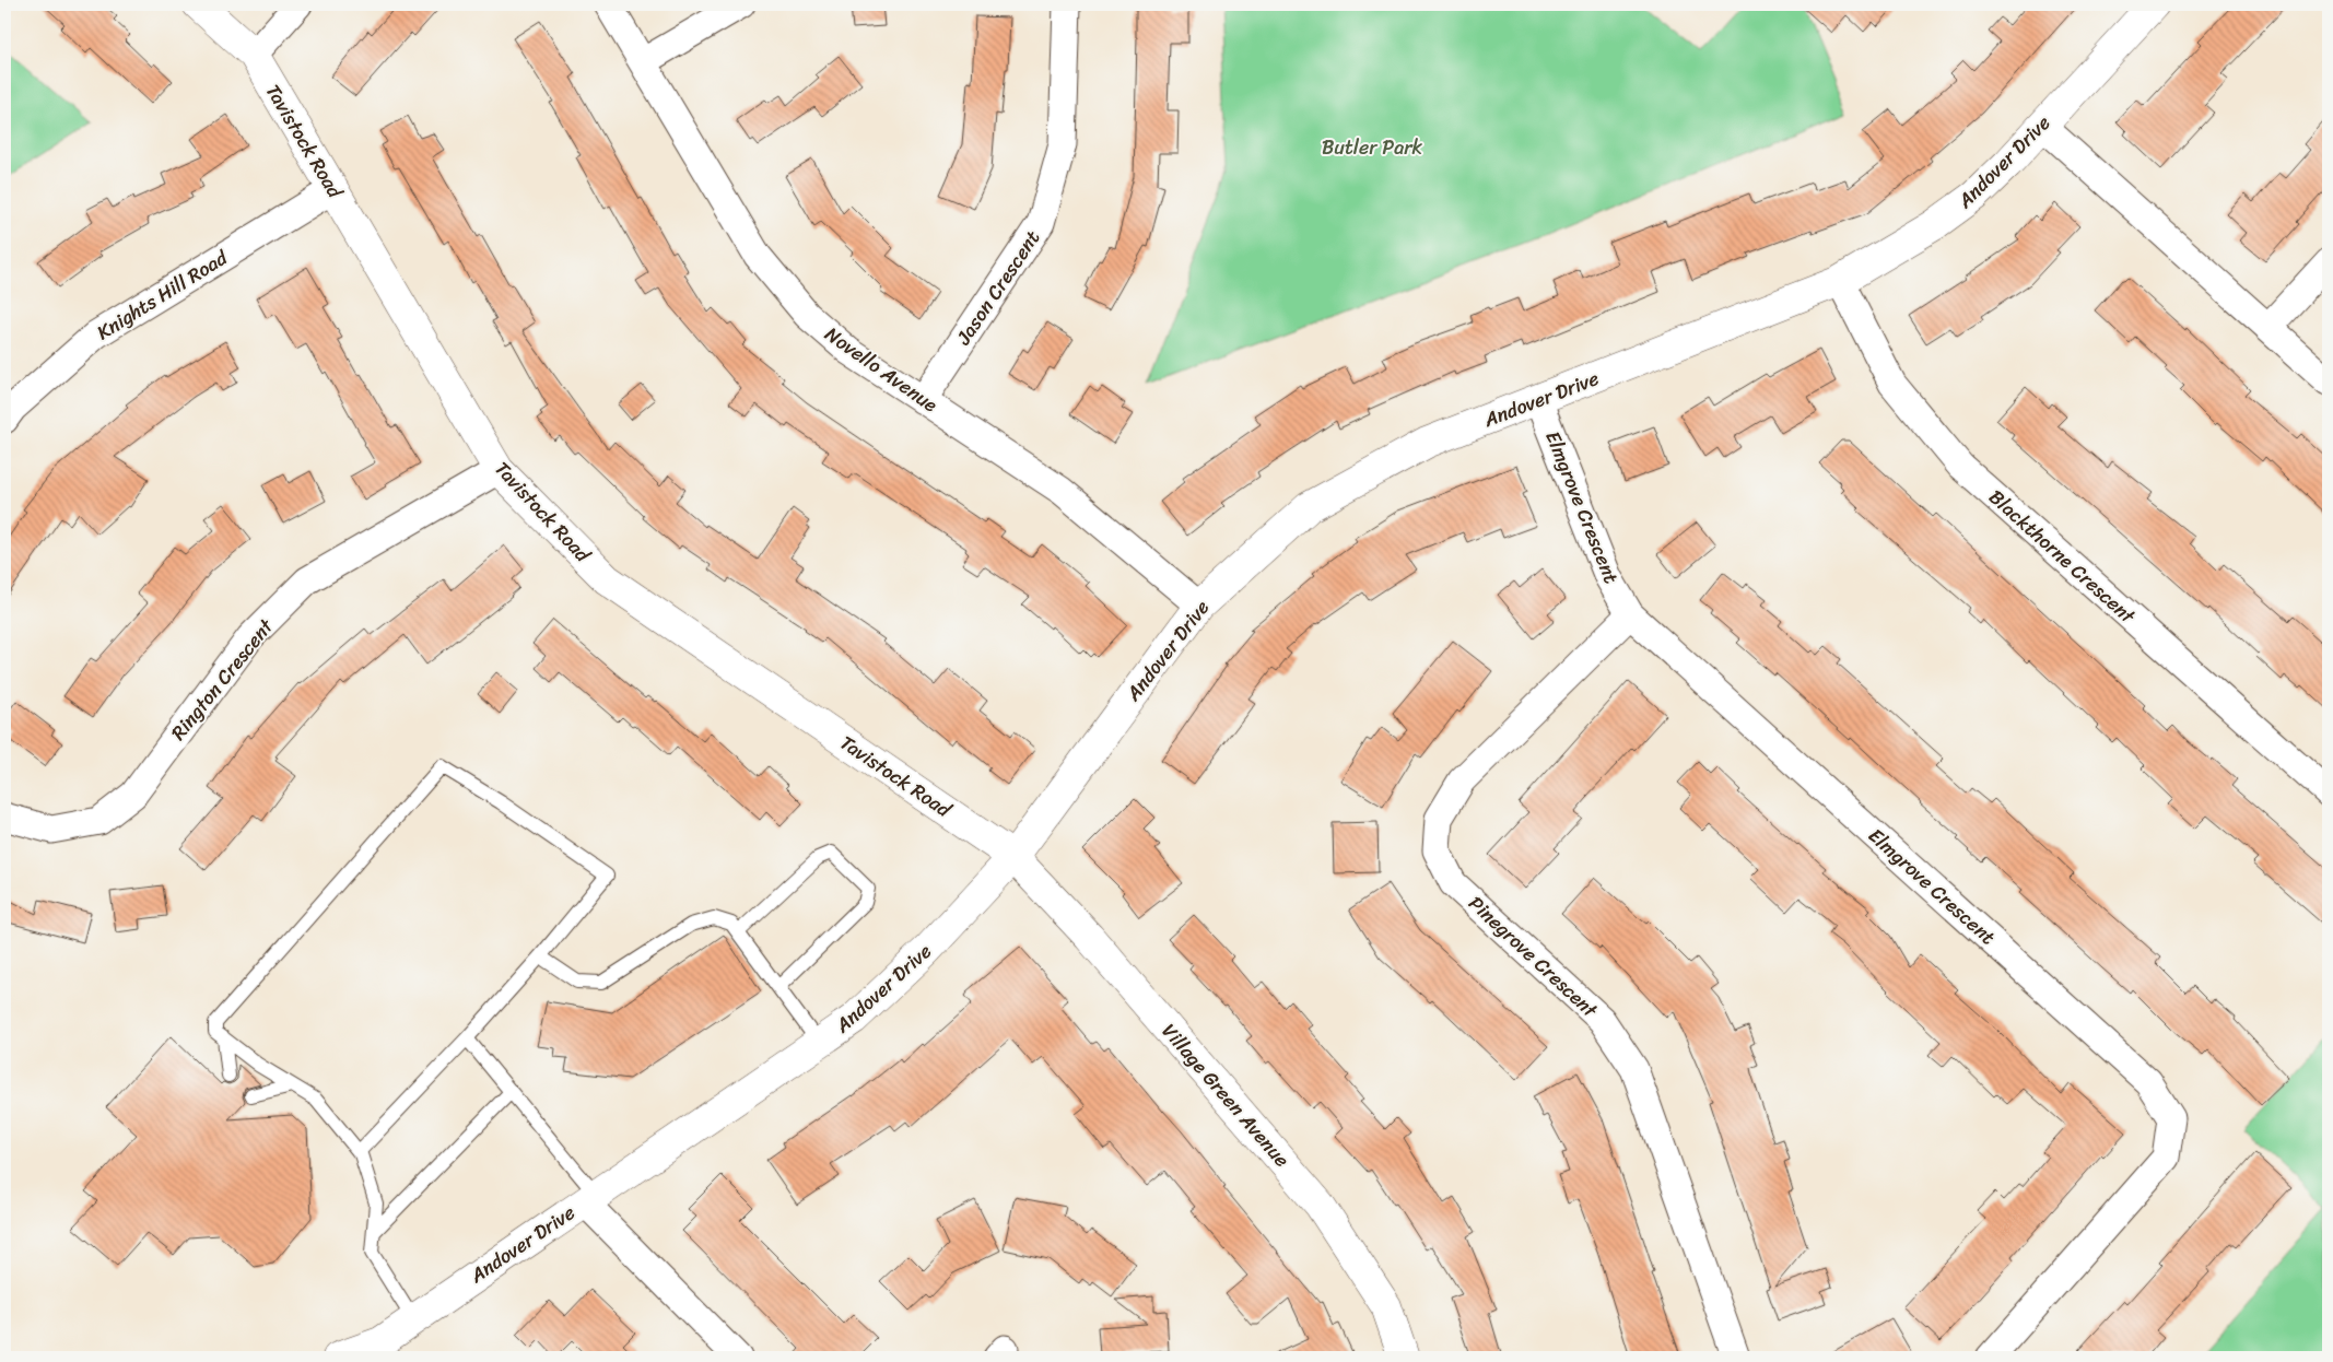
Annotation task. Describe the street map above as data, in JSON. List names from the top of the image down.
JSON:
{
  "streets": {
    "street": [
      "Tavistock Road",
      "Andover Drive",
      "Jason Crescent",
      "Knights Hill Road",
      "Novello Avenue",
      "Elmgrove Crescent",
      "Blackthorne Crescent",
      "Rington Crescent",
      "Pinegrove Crescent",
      "Village Green Avenue"
    ]
  },
  "crossings": [
    ["Tavistock Road", "Andover Drive"],
    ["Tavistock Road", "Knights Hill Road"],
    ["Tavistock Road", "Rington Crescent"],
    ["Tavistock Road", "Village Green Avenue"],
    ["Andover Drive", "Novello Avenue"],
    ["Andover Drive", "Elmgrove Crescent"],
    ["Andover Drive", "Blackthorne Crescent"],
    ["Andover Drive", "Village Green Avenue"],
    ["Jason Crescent", "Novello Avenue"],
    ["Elmgrove Crescent", "Pinegrove Crescent"]
  ],
  "parks": ["Butler Park"]
}
